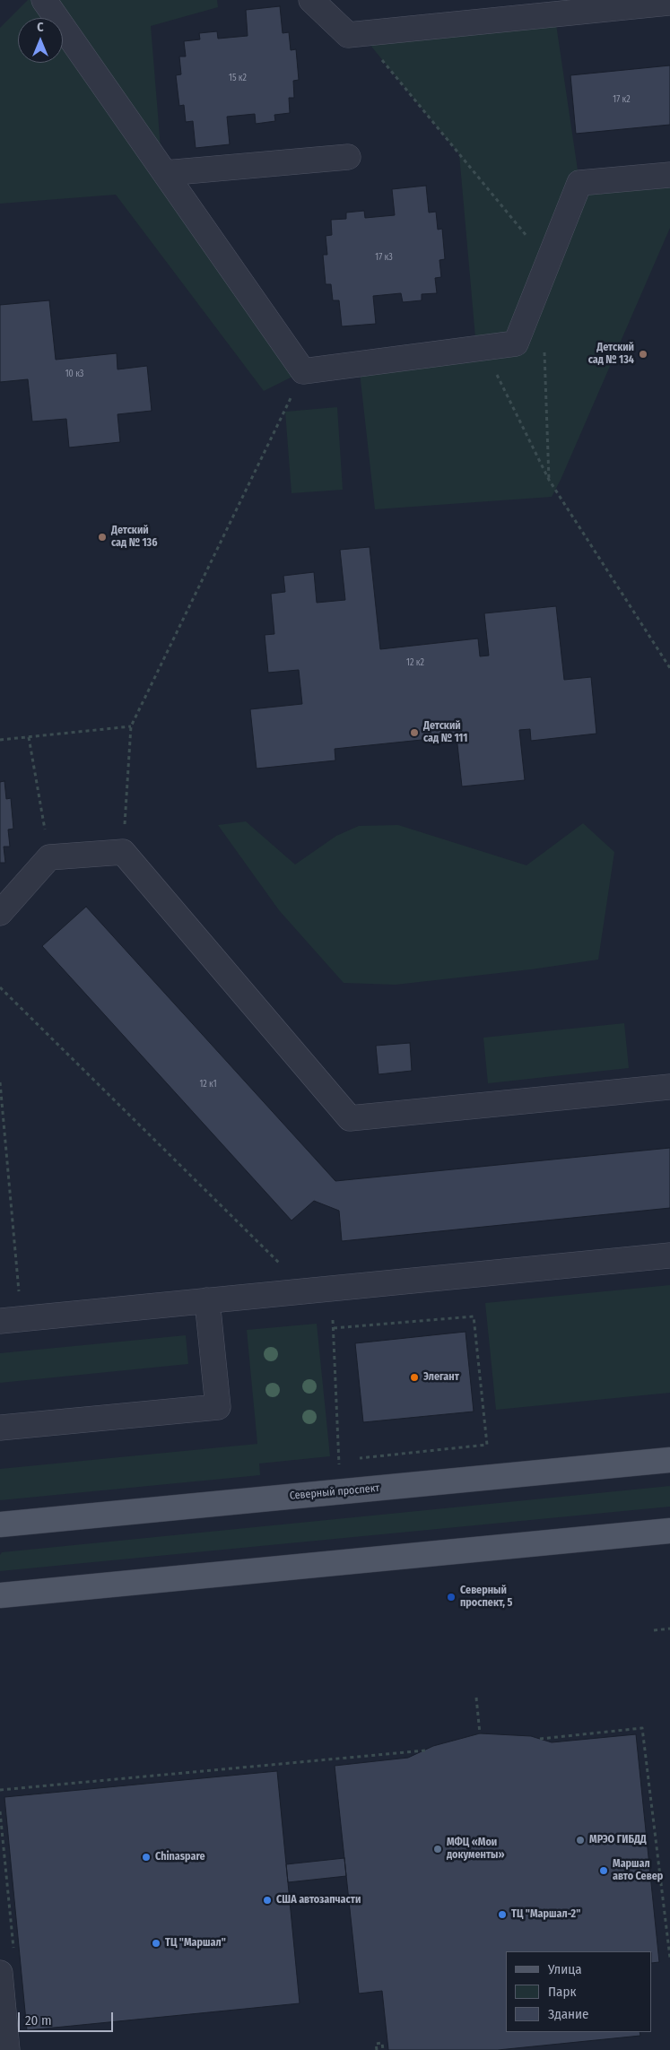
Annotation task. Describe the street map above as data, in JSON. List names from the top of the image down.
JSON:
{
  "streets": {
    "main road": ["Северный проспект"]
  },
  "places": [
    "Детский сад № 134",
    "Детский сад № 136",
    "Детский сад № 111",
    "Элегант",
    "Северный проспект, 5",
    "МРЭО ГИБДД",
    "МФЦ «Мои документы»",
    "Chinaspare",
    "Маршал авто Север",
    "США автозапчасти",
    "ТЦ \"Маршал-2\"",
    "ТЦ \"Маршал\""
  ],
  "house_numbers": [
    "15 к2",
    "17 к2",
    "17 к3",
    "10 к3",
    "12 к2",
    "12 к1"
  ],
  "legend": ["Улица", "Парк", "Здание"],
  "scale_bar": "20 m",
  "north": "top"
}
